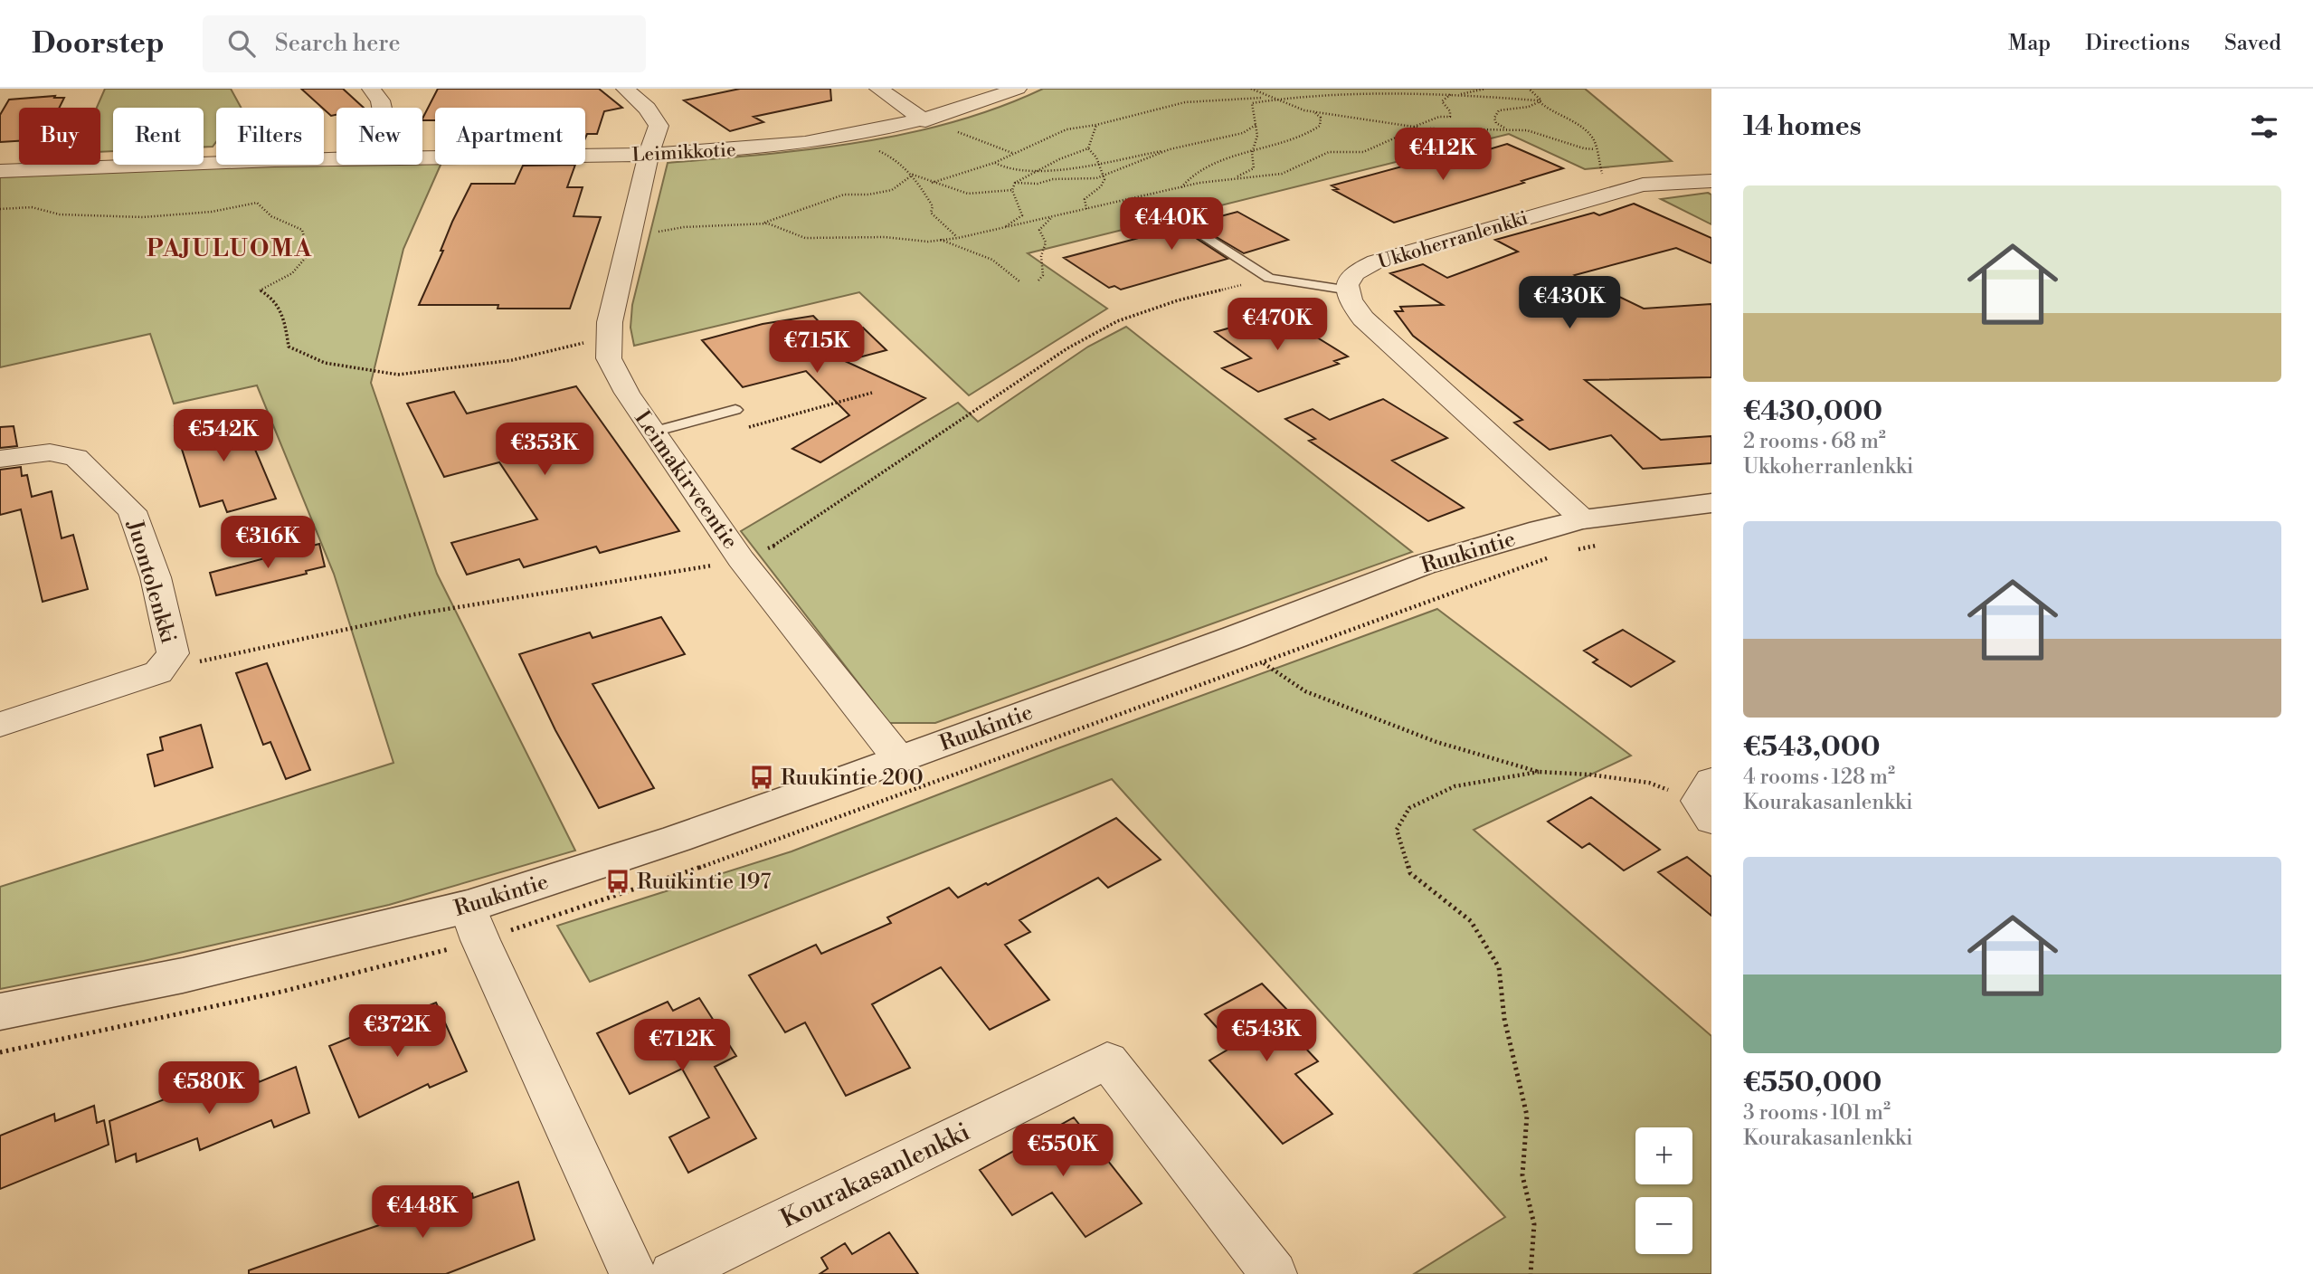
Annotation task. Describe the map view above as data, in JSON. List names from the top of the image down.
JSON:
{
  "streets": {
    "street": [
      "Leimikkotie",
      "Ukkoherranlenkki",
      "Leimakirveentie",
      "Ruukintie",
      "Juontolenkki",
      "Kourakasanlenkki"
    ]
  },
  "crossings": [
    ["Leimikkotie", "Leimakirveentie"],
    ["Leimakirveentie", "Ruukintie"]
  ],
  "districts": ["PAJULUOMA"],
  "places": {
    "bus stop": ["Ruukintie 200", "Ruukintie 197"]
  },
  "page": {
    "header": "Doorstep",
    "search": "Search here",
    "nav": ["Map", "Directions", "Saved"],
    "heading": "14 homes",
    "chip": [
      "Buy",
      "Rent",
      "Filters",
      "New",
      "Apartment"
    ],
    "price": [
      "€412K",
      "€440K",
      "€430K",
      "€470K",
      "€715K",
      "€542K",
      "€353K",
      "€316K",
      "€372K",
      "€543K",
      "€712K",
      "€580K",
      "€550K",
      "€448K"
    ],
    "list": [
      {
        "name": "€430,000",
        "note": "2 rooms · 68 m² · Ukkoherranlenkki"
      },
      {
        "name": "€543,000",
        "note": "4 rooms · 128 m² · Kourakasanlenkki"
      },
      {
        "name": "€550,000",
        "note": "3 rooms · 101 m² · Kourakasanlenkki"
      }
    ],
    "map_buttons": ["+", "−"]
  }
}
